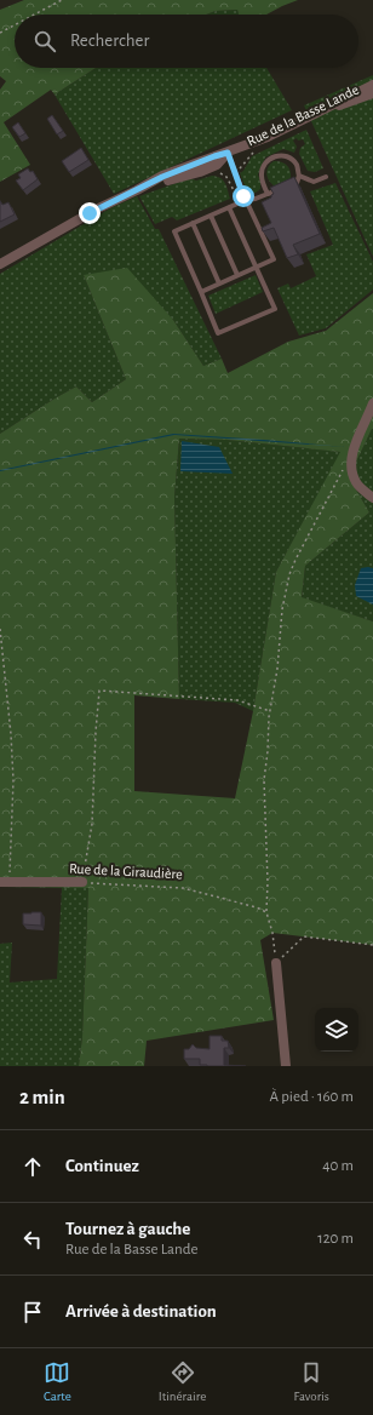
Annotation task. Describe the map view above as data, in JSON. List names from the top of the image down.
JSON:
{
  "streets": {
    "street": ["Rue de la Basse Lande", "Rue de la Giraudière"]
  },
  "page": {
    "search": "Rechercher",
    "heading": ["2 min", "À pied · 160 m"],
    "list": [
      ["Continuez", "40 m"],
      ["Tournez à gauche", "Rue de la Basse Lande", "120 m"],
      "Arrivée à destination"
    ],
    "nav": ["Carte", "Itinéraire", "Favoris"]
  }
}
